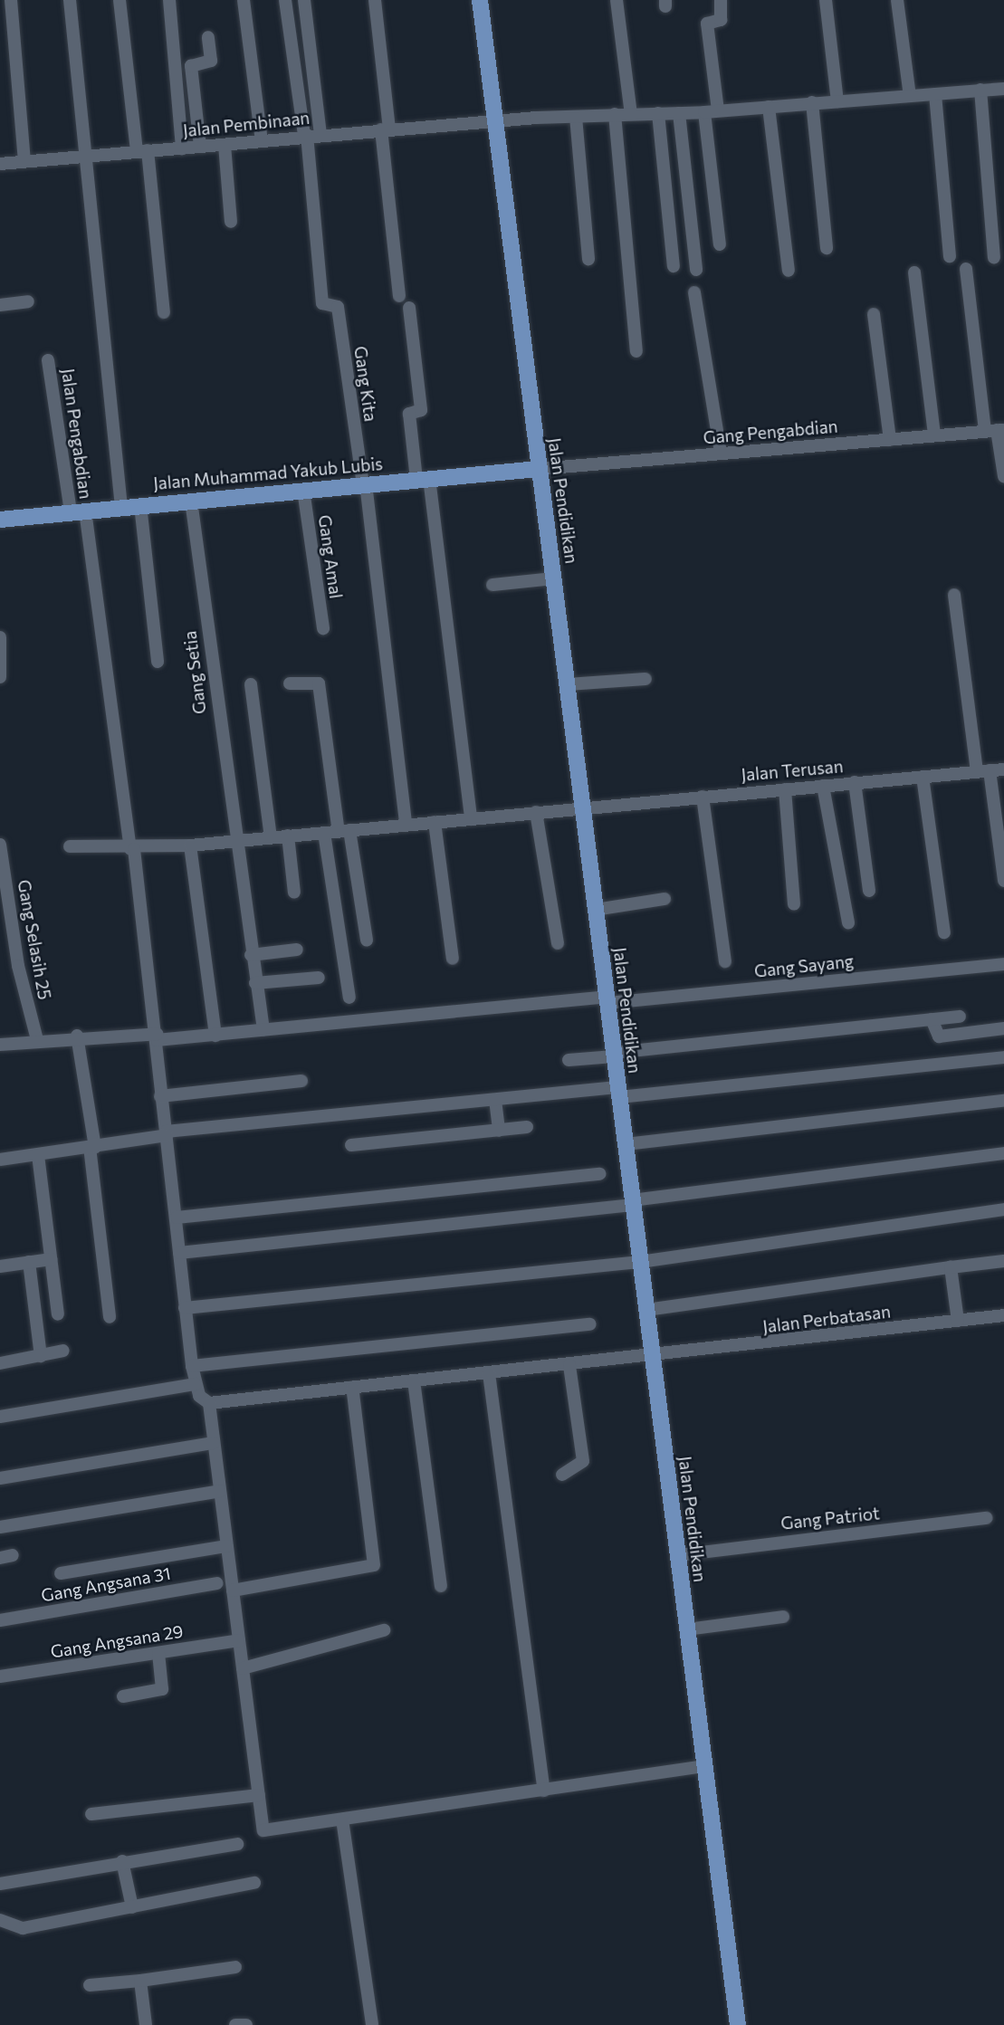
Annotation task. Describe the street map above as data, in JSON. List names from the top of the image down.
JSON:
{
  "streets": {
    "main road": ["Jalan Muhammad Yakub Lubis", "Jalan Pendidikan"],
    "street": [
      "Jalan Pembinaan",
      "Gang Kita",
      "Gang Pengabdian",
      "Jalan Pengabdian",
      "Gang Amal",
      "Gang Setia",
      "Jalan Terusan",
      "Gang Selasih 25",
      "Gang Sayang",
      "Jalan Perbatasan",
      "Gang Patriot",
      "Gang Angsana 31",
      "Gang Angsana 29"
    ]
  },
  "crossings": [
    ["Jalan Pembinaan", "Gang Kita"],
    ["Jalan Pembinaan", "Jalan Pendidikan"],
    ["Gang Kita", "Jalan Muhammad Yakub Lubis"],
    ["Gang Pengabdian", "Jalan Muhammad Yakub Lubis"],
    ["Gang Pengabdian", "Jalan Pendidikan"],
    ["Jalan Pengabdian", "Jalan Muhammad Yakub Lubis"],
    ["Jalan Pengabdian", "Jalan Terusan"],
    ["Jalan Pengabdian", "Gang Sayang"],
    ["Jalan Muhammad Yakub Lubis", "Jalan Pendidikan"],
    ["Jalan Muhammad Yakub Lubis", "Gang Amal"],
    ["Jalan Muhammad Yakub Lubis", "Gang Setia"],
    ["Jalan Pendidikan", "Jalan Terusan"],
    ["Jalan Pendidikan", "Gang Sayang"],
    ["Jalan Pendidikan", "Jalan Perbatasan"],
    ["Jalan Pendidikan", "Gang Patriot"],
    ["Gang Setia", "Jalan Terusan"],
    ["Gang Setia", "Gang Sayang"],
    ["Gang Selasih 25", "Gang Sayang"]
  ]
}
